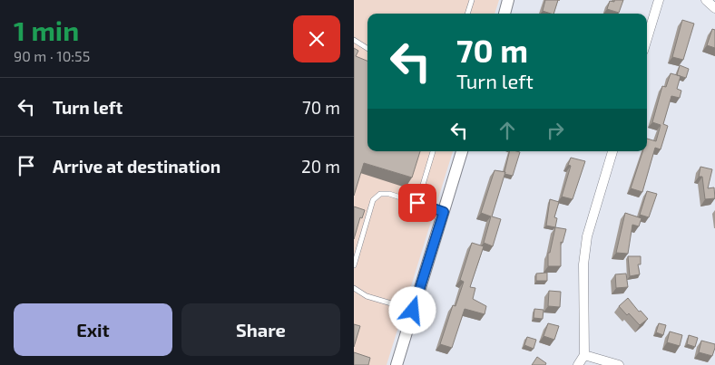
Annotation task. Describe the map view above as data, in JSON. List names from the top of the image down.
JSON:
{
  "page": {
    "heading": ["1 min", "90 m · 10:55"],
    "turn": ["70 m", "Turn left"],
    "list": [
      {
        "name": "Turn left",
        "value": "70 m"
      },
      {
        "name": "Arrive at destination",
        "value": "20 m"
      }
    ],
    "buttons": ["Exit", "Share"]
  }
}
